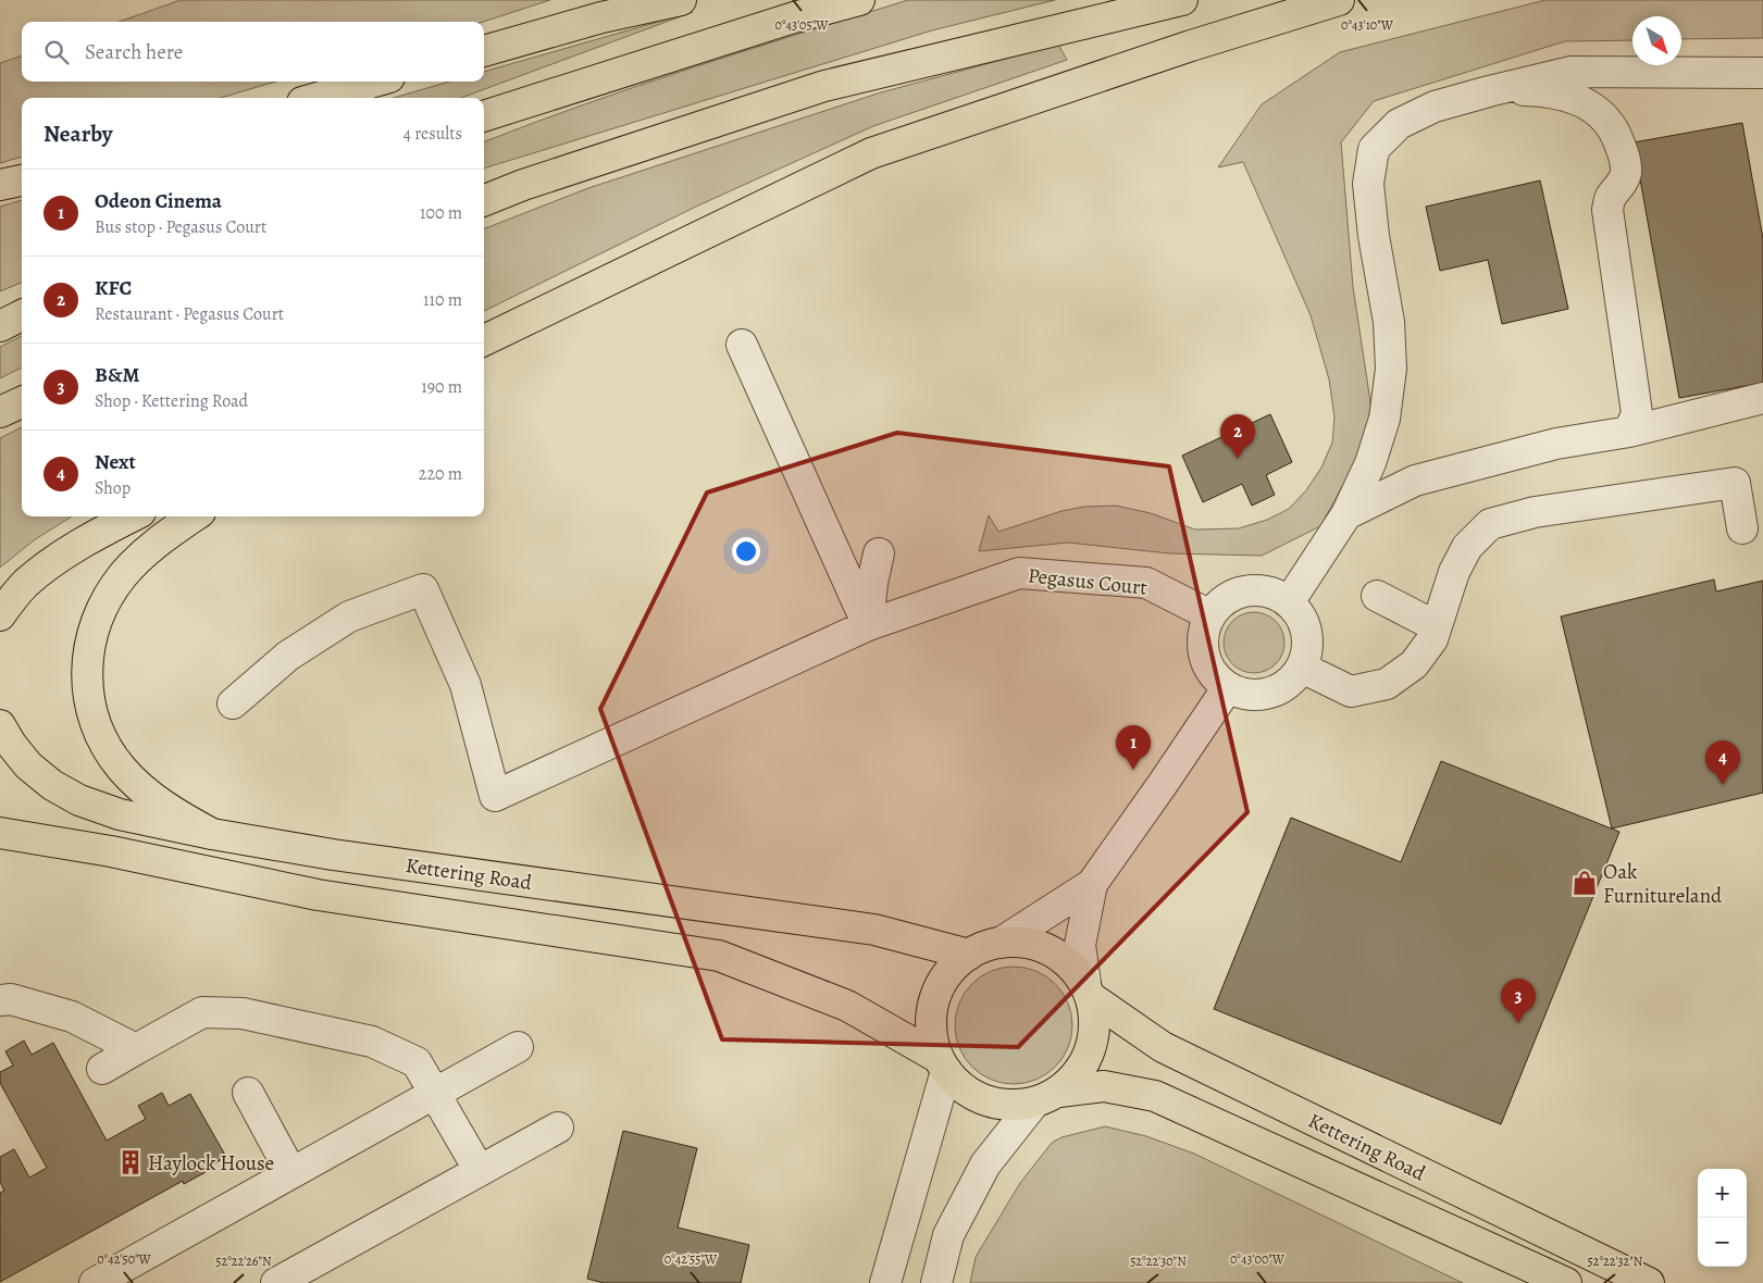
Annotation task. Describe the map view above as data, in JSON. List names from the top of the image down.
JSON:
{
  "streets": {
    "main road": ["Kettering Road"],
    "street": ["Pegasus Court"]
  },
  "places": {
    "shop": ["Oak Furnitureland"],
    "building": ["Haylock House"]
  },
  "north": "bottom right",
  "page": {
    "search": "Search here",
    "heading": ["Nearby", "4 results"],
    "list": [
      {
        "mark": "1",
        "name": "Odeon Cinema",
        "note": "Bus stop · Pegasus Court",
        "value": "100 m"
      },
      {
        "mark": "2",
        "name": "KFC",
        "note": "Restaurant · Pegasus Court",
        "value": "110 m"
      },
      {
        "mark": "3",
        "name": "B&M",
        "note": "Shop · Kettering Road",
        "value": "190 m"
      },
      {
        "mark": "4",
        "name": "Next",
        "note": "Shop",
        "value": "220 m"
      }
    ],
    "pins": [
      "2",
      "1",
      "4",
      "3"
    ],
    "map_buttons": ["+", "−"]
  },
  "coordinates": [
    "0°43'05\"W",
    "0°43'10\"W",
    "0°42'50\"W",
    "0°42'55\"W",
    "0°43'00\"W",
    "52°22'26\"N",
    "52°22'30\"N",
    "52°22'32\"N"
  ]
}
